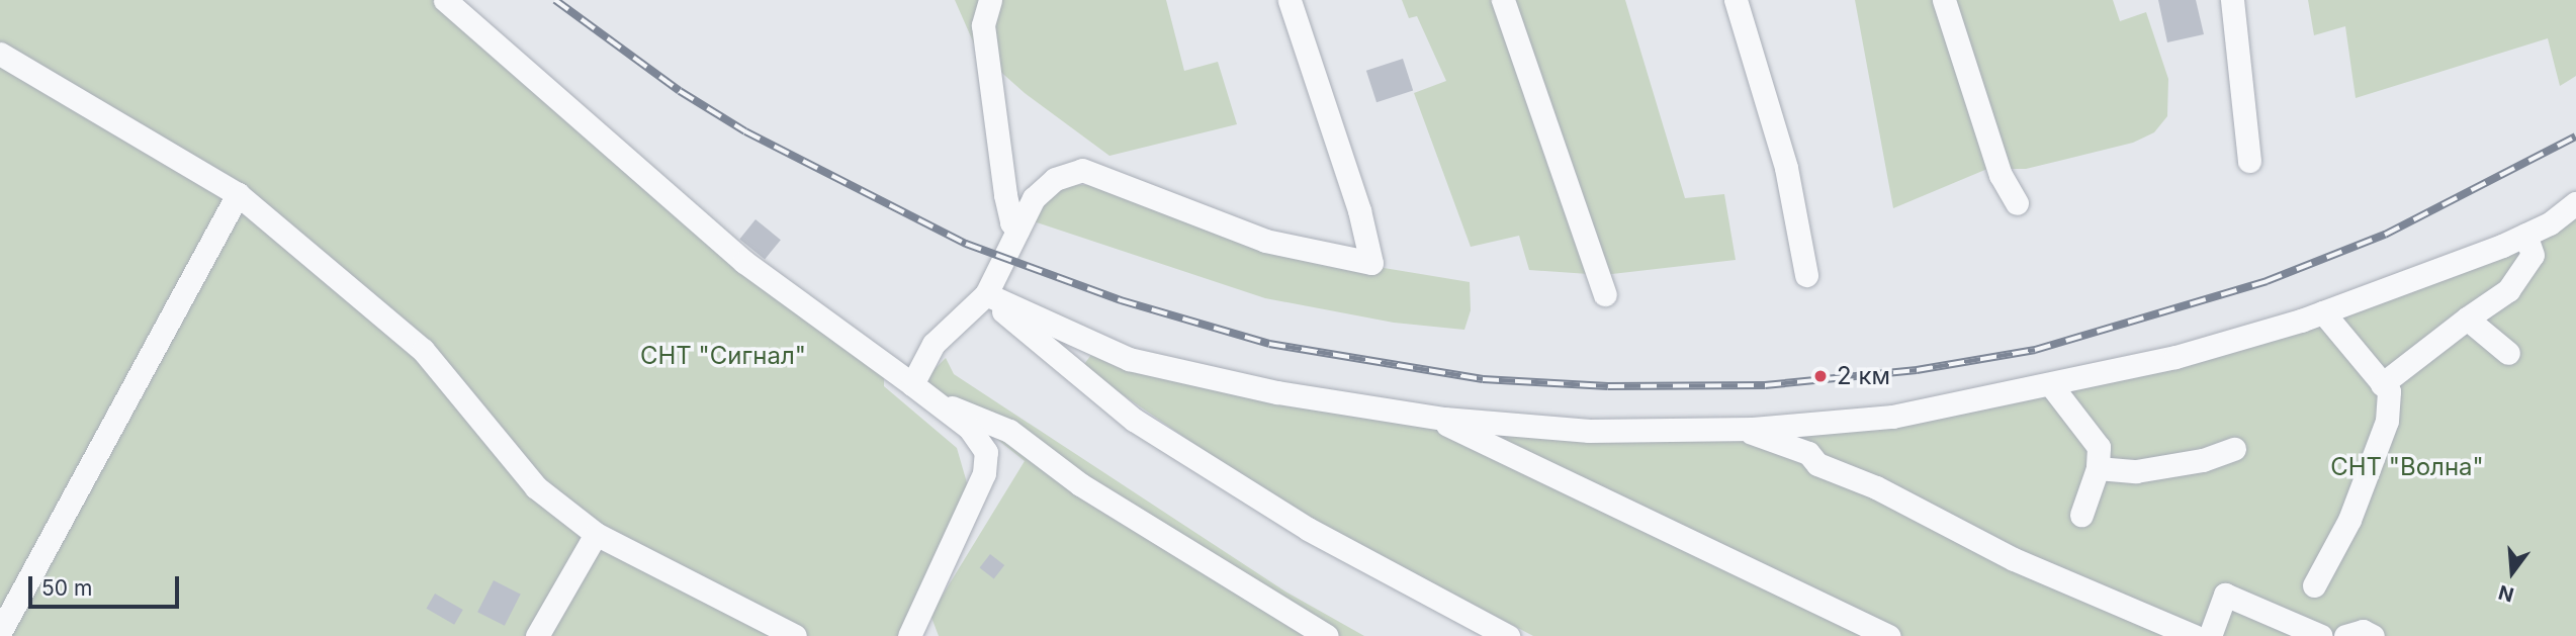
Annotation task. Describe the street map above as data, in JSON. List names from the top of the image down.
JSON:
{
  "parks": ["СНТ \"Сигнал\"", "СНТ \"Волна\""],
  "places": ["2 км"],
  "scale_bar": "50 m",
  "north": "bottom"
}
